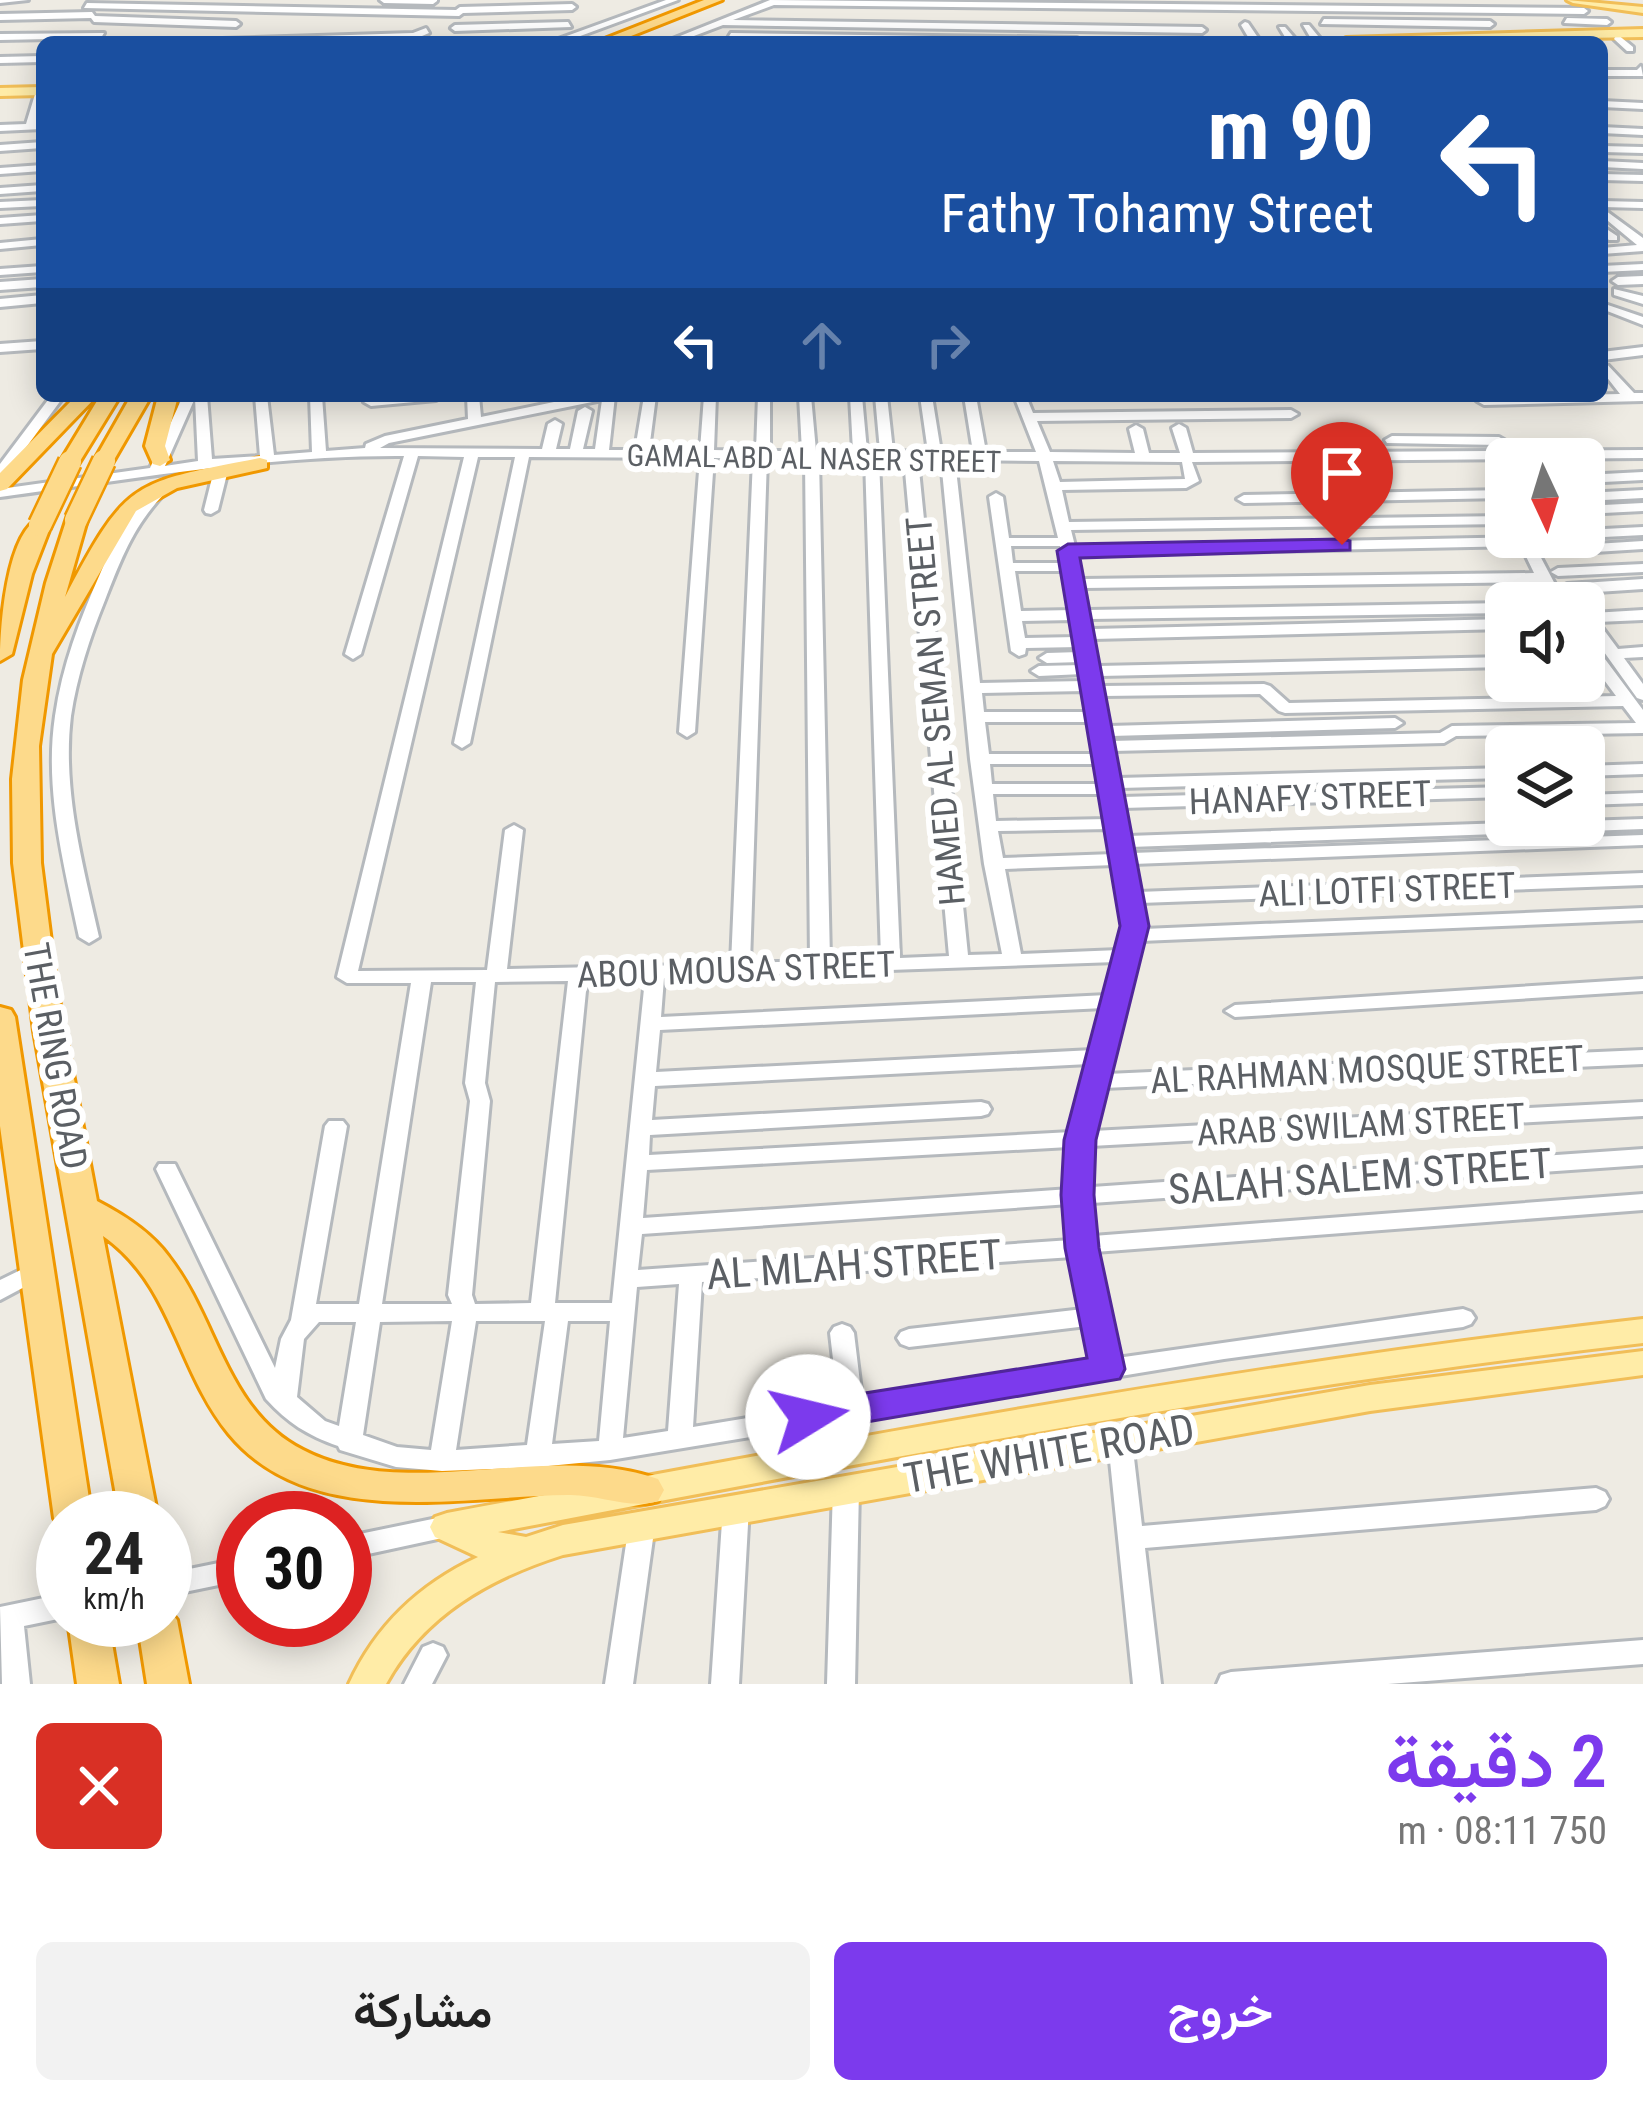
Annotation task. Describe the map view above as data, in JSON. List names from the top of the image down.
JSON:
{
  "streets": {
    "highway": ["THE RING ROAD"],
    "main road": ["THE WHITE ROAD"],
    "street": [
      "GAMAL ABD AL NASER STREET",
      "HAMED AL SEMAN STREET",
      "HANAFY STREET",
      "ALI LOTFI STREET",
      "ABOU MOUSA STREET",
      "AL RAHMAN MOSQUE STREET",
      "ARAB SWILAM STREET",
      "SALAH SALEM STREET",
      "AL MLAH STREET"
    ]
  },
  "crossings": [
    ["GAMAL ABD AL NASER STREET", "HAMED AL SEMAN STREET"],
    ["GAMAL ABD AL NASER STREET", "ABOU MOUSA STREET"],
    ["HAMED AL SEMAN STREET", "ABOU MOUSA STREET"]
  ],
  "north": "bottom",
  "page": {
    "turn": ["90 m", "Fathy Tohamy Street"],
    "speed": "24 km/h",
    "limit": "30",
    "heading": ["2 دقيقة", "750 m · 08:11"],
    "buttons": ["خروج", "مشاركة"]
  }
}
